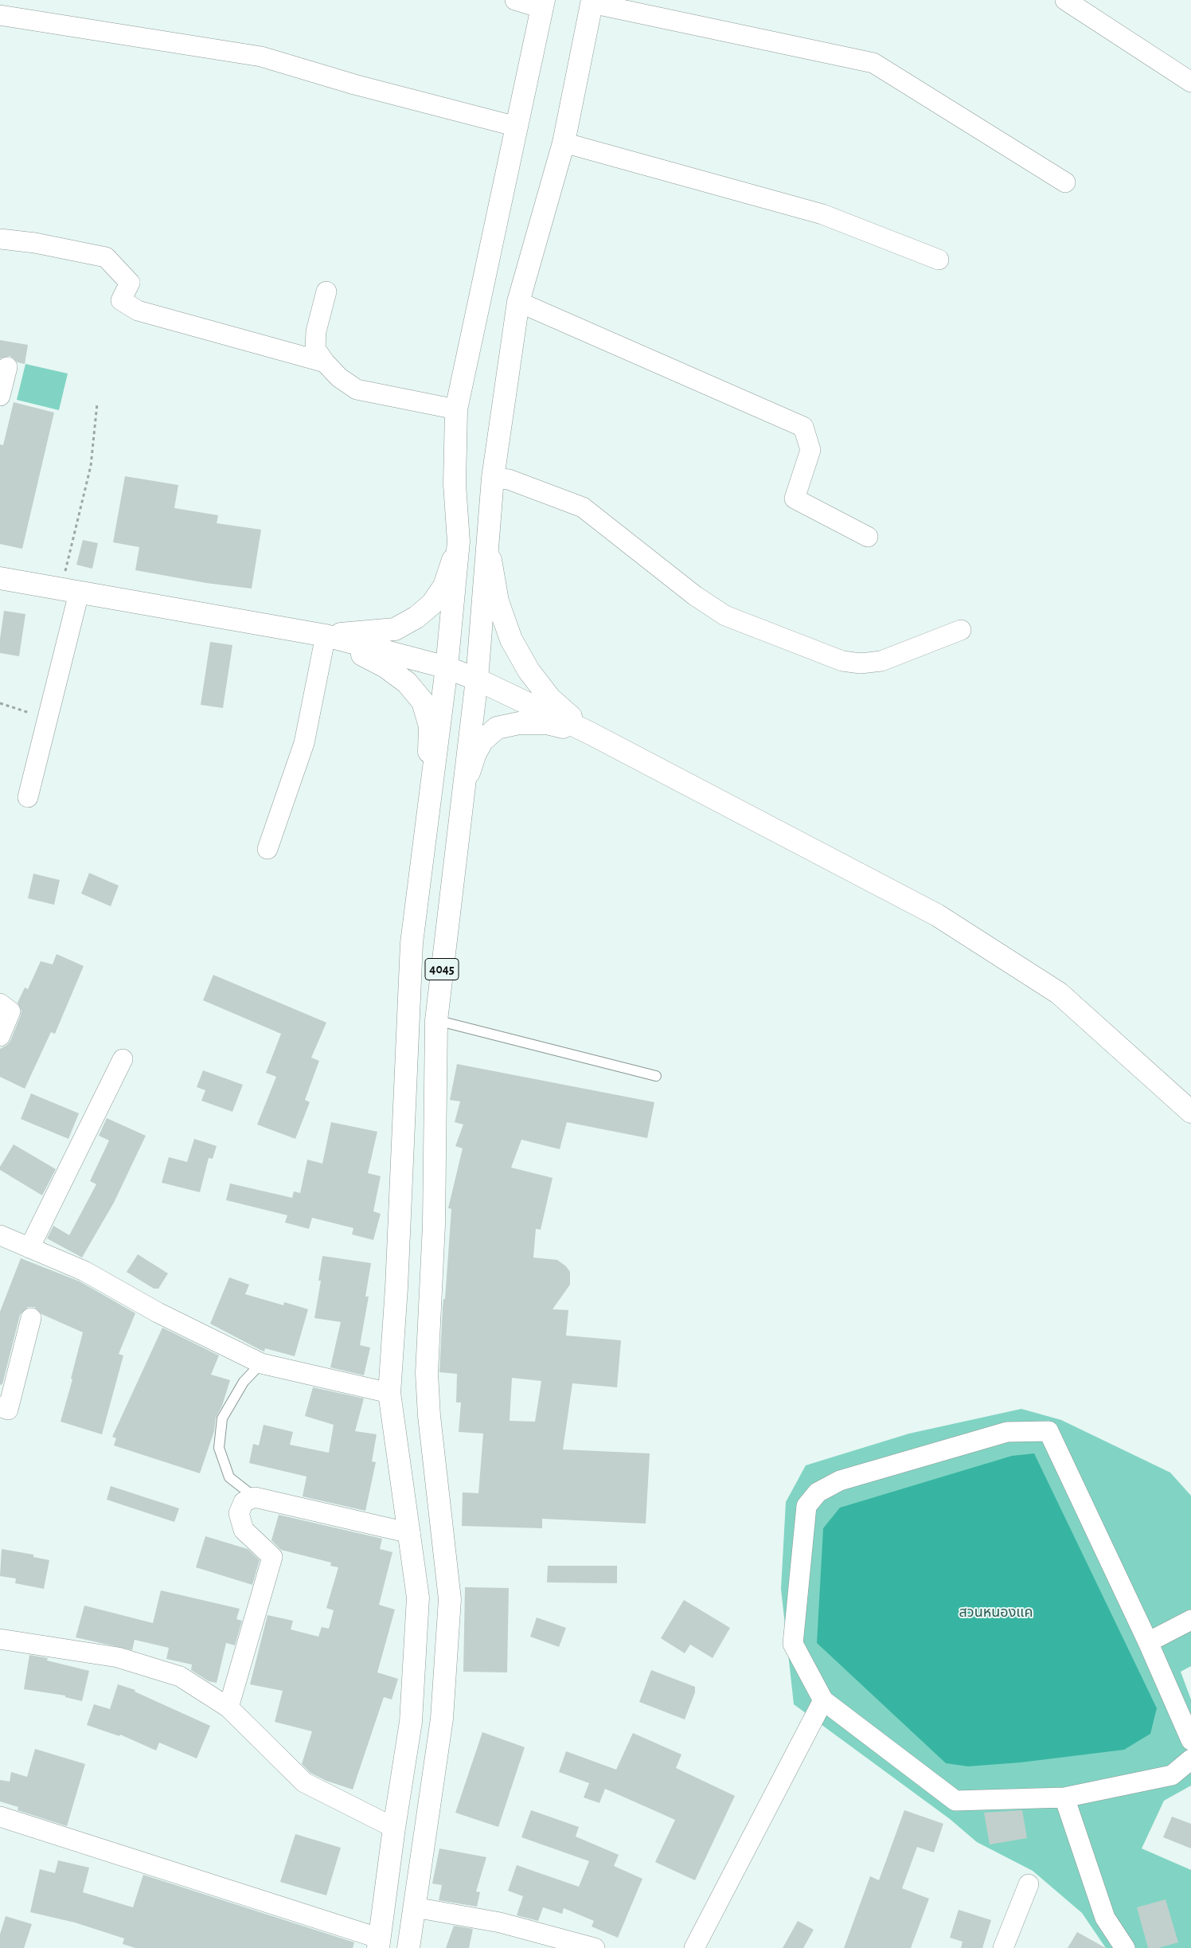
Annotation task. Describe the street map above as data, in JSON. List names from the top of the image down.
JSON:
{
  "streets": {
    "main road": ["4045"]
  },
  "parks": ["สวนหนองแค"]
}
